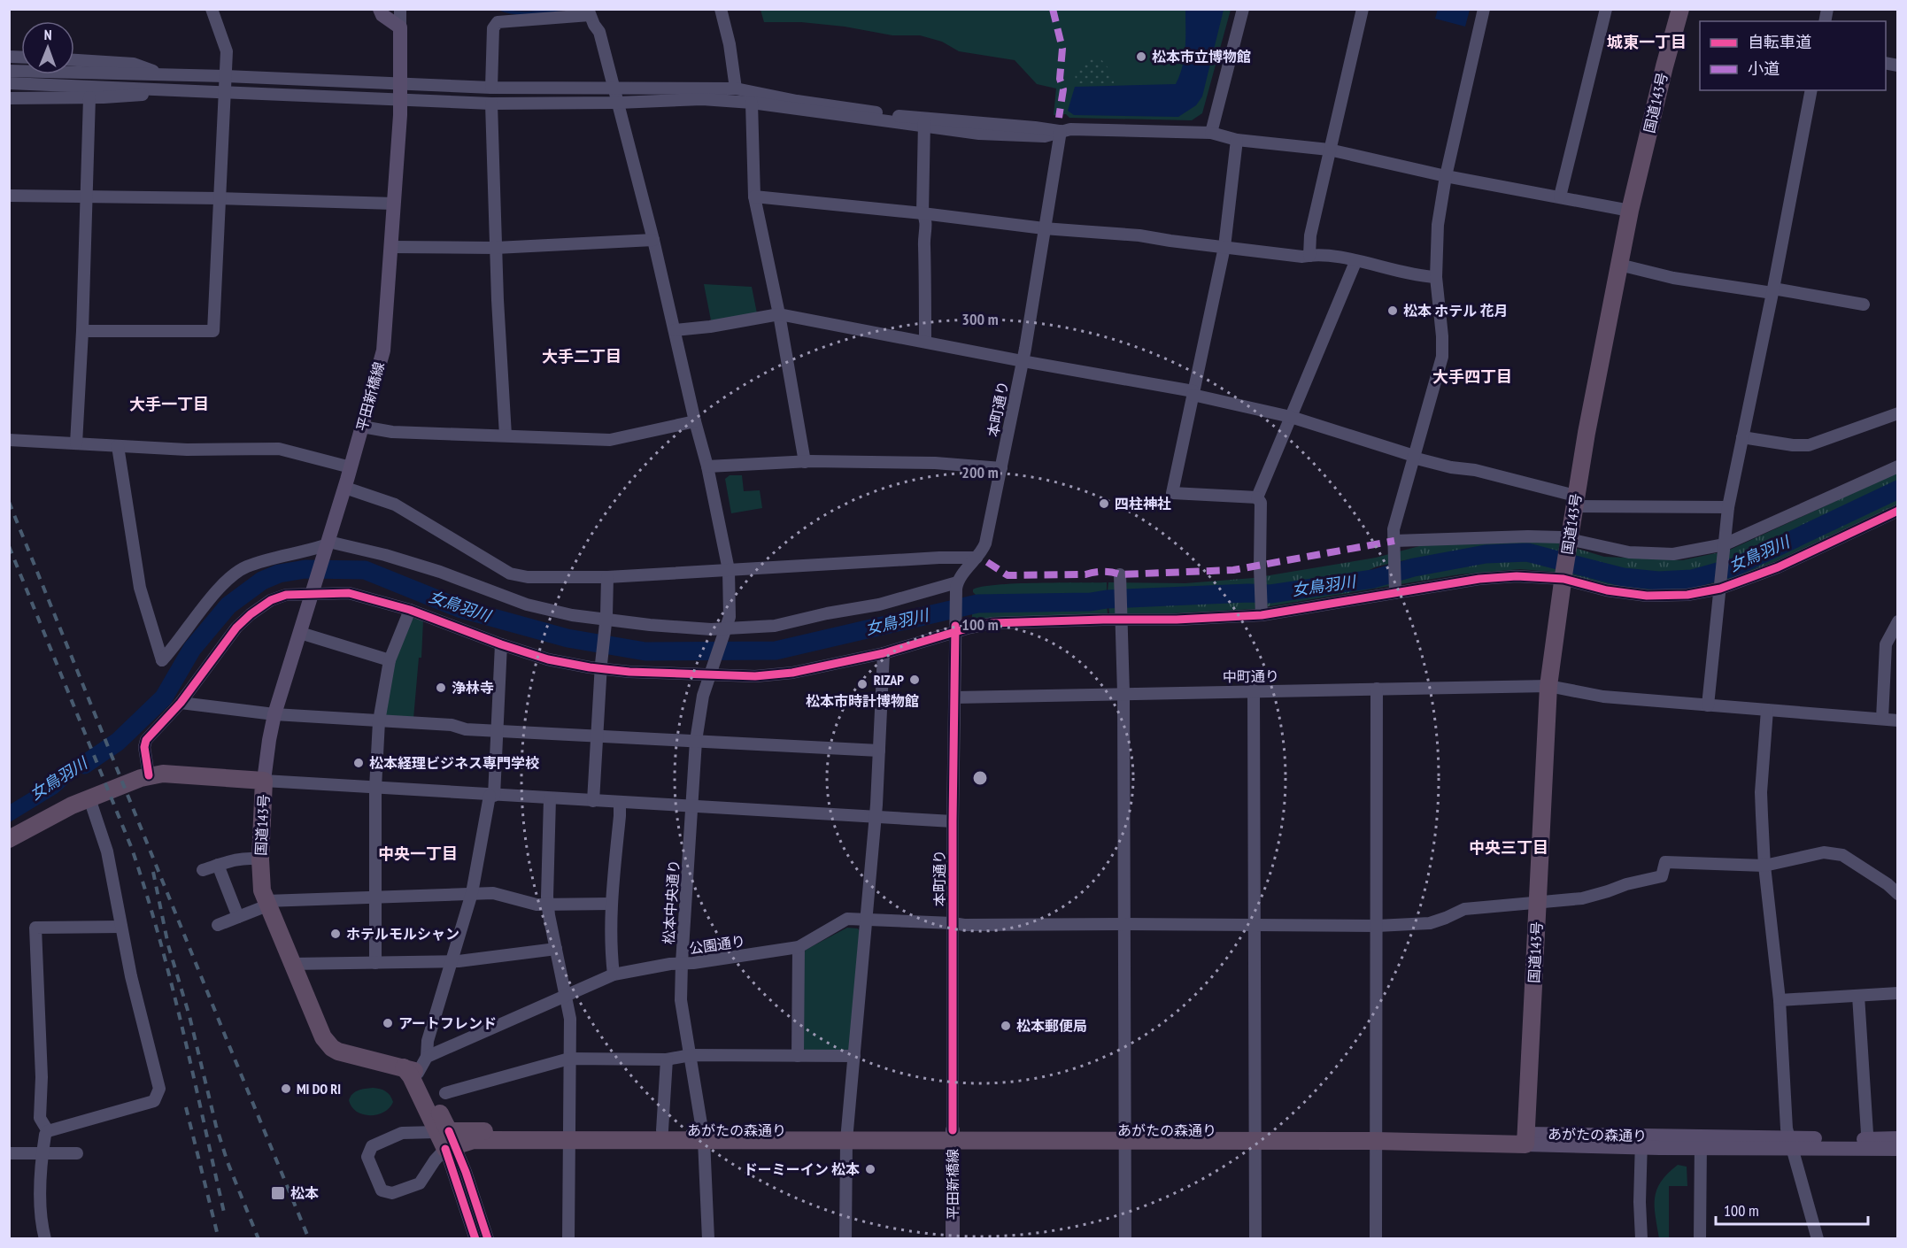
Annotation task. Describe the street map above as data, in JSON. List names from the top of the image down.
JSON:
{
  "streets": {
    "highway": ["国道143号", "あがたの森通り"],
    "main road": ["平田新橋線"],
    "street": [
      "本町通り",
      "中町通り",
      "松本中央通り",
      "公園通り"
    ]
  },
  "crossings": [
    ["国道143号", "平田新橋線"],
    ["国道143号", "中町通り"],
    ["国道143号", "公園通り"],
    ["国道143号", "あがたの森通り"],
    ["平田新橋線", "本町通り"],
    ["平田新橋線", "あがたの森通り"],
    ["本町通り", "中町通り"],
    ["本町通り", "公園通り"],
    ["本町通り", "あがたの森通り"],
    ["松本中央通り", "公園通り"],
    ["松本中央通り", "あがたの森通り"]
  ],
  "districts": [
    "城東一丁目",
    "大手二丁目",
    "大手四丁目",
    "大手一丁目",
    "中央三丁目",
    "中央一丁目"
  ],
  "water": ["女鳥羽川"],
  "places": {
    "other": [
      "松本市立博物館",
      "松本 ホテル 花月",
      "四柱神社",
      "RIZAP",
      "松本市時計博物館",
      "浄林寺",
      "松本経理ビジネス専門学校",
      "ホテルモルシャン",
      "アートフレンド",
      "松本郵便局",
      "MI DO RI",
      "ドーミーイン 松本"
    ],
    "transit": ["松本"]
  },
  "legend": ["自転車道", "小道"],
  "scale_bar": "100 m",
  "north": "top",
  "rings": ["300 m", "200 m", "100 m"]
}
